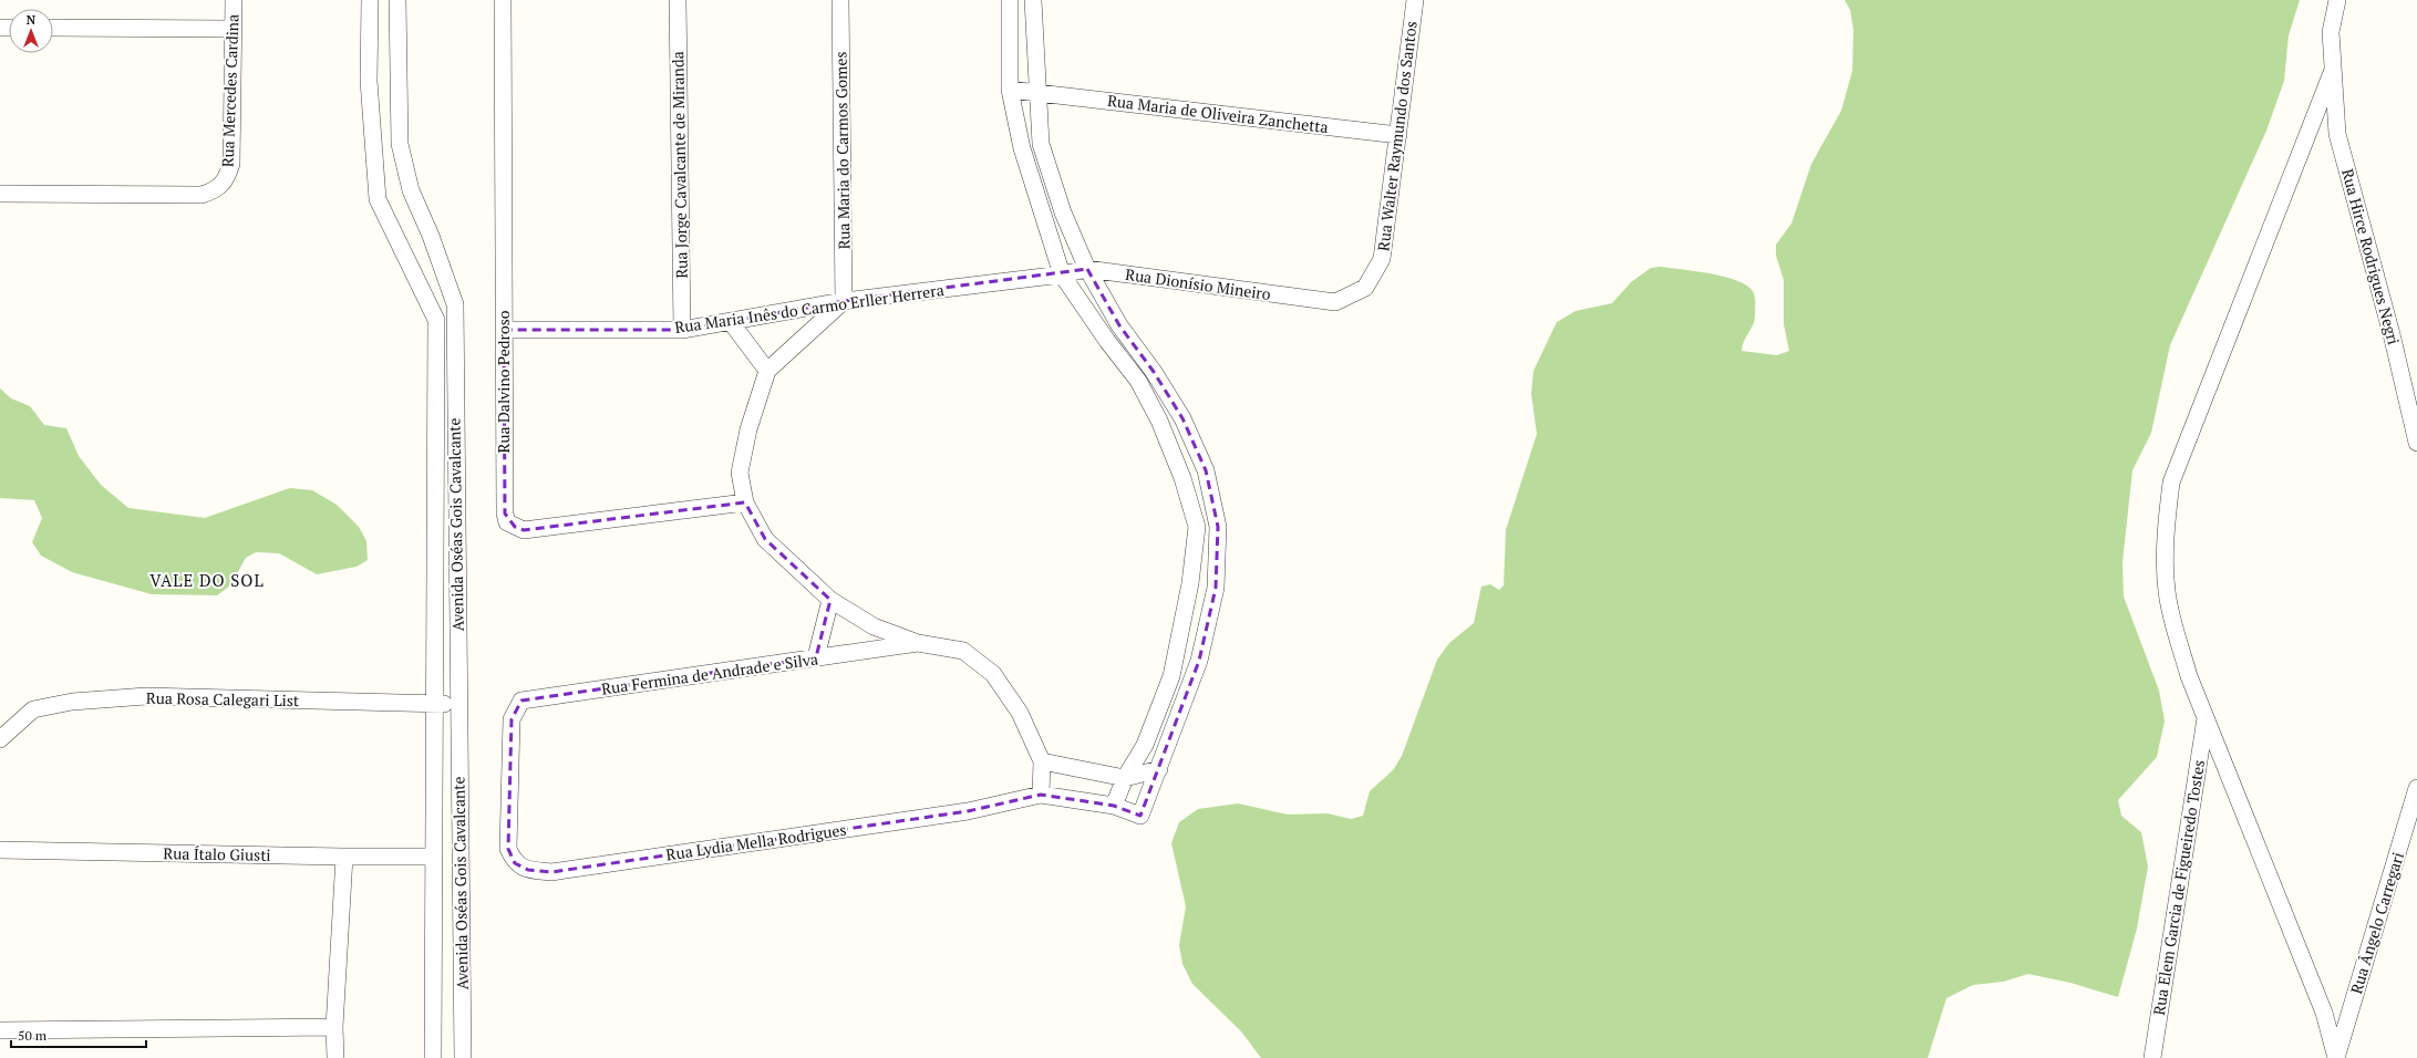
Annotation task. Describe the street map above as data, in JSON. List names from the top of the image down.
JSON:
{
  "streets": {
    "street": [
      "Rua Mercedes Cardina",
      "Rua Maria de Oliveira Zanchetta",
      "Rua Walter Raymundo dos Santos",
      "Rua Maria do Carmos Gomes",
      "Rua Jorge Cavalcante de Miranda",
      "Rua Hirce Rodrigues Negri",
      "Rua Dionísio Mineiro",
      "Rua Maria Inês do Carmo Erller Herrera",
      "Rua Dalvino Pedroso",
      "Avenida Oséas Gois Cavalcante",
      "Rua Fermina de Andrade e Silva",
      "Rua Rosa Calegari List",
      "Rua Lydia Mella Rodrigues",
      "Rua Ítalo Giusti",
      "Rua Elem Garcia de Figueiredo Tostes",
      "Rua Ângelo Carregari"
    ]
  },
  "crossings": [
    ["Rua Maria de Oliveira Zanchetta", "Rua Walter Raymundo dos Santos"],
    ["Rua Walter Raymundo dos Santos", "Rua Dionísio Mineiro"],
    ["Rua Maria do Carmos Gomes", "Rua Maria Inês do Carmo Erller Herrera"],
    ["Rua Jorge Cavalcante de Miranda", "Rua Maria Inês do Carmo Erller Herrera"],
    ["Rua Dionísio Mineiro", "Rua Maria Inês do Carmo Erller Herrera"],
    ["Rua Maria Inês do Carmo Erller Herrera", "Rua Dalvino Pedroso"],
    ["Avenida Oséas Gois Cavalcante", "Rua Rosa Calegari List"],
    ["Avenida Oséas Gois Cavalcante", "Rua Ítalo Giusti"],
    ["Rua Fermina de Andrade e Silva", "Rua Lydia Mella Rodrigues"]
  ],
  "districts": ["VALE DO SOL"],
  "scale_bar": "50 m",
  "north": "top"
}
